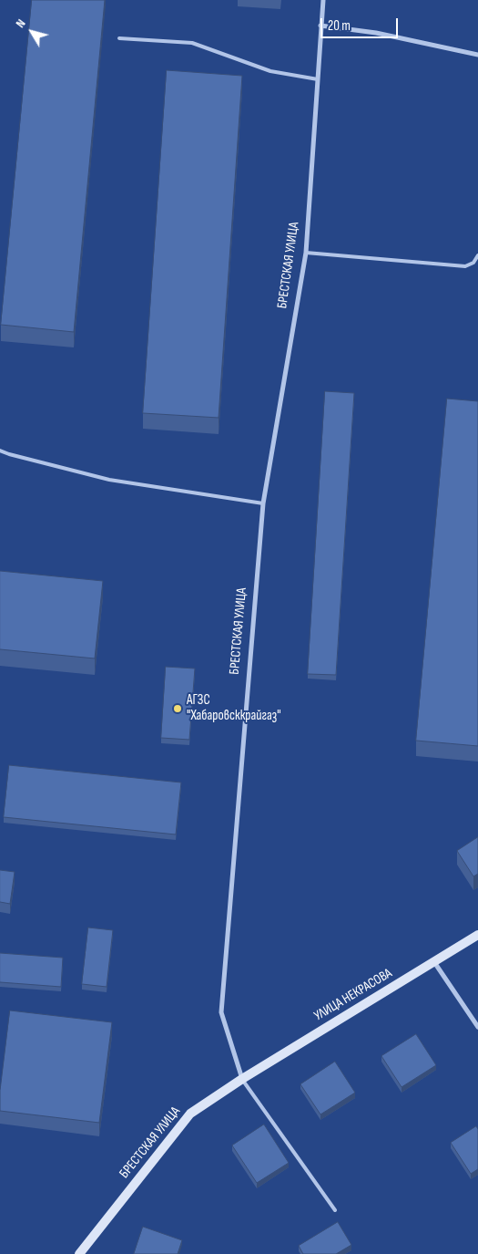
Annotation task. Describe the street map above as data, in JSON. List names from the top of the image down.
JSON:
{
  "streets": {
    "street": ["БРЕСТСКАЯ УЛИЦА", "УЛИЦА НЕКРАСОВА"]
  },
  "crossings": [
    ["БРЕСТСКАЯ УЛИЦА", "УЛИЦА НЕКРАСОВА"]
  ],
  "places": ["АГЗС \"Хабаровсккрайгаз\""],
  "scale_bar": "20 m",
  "north": "top left"
}
